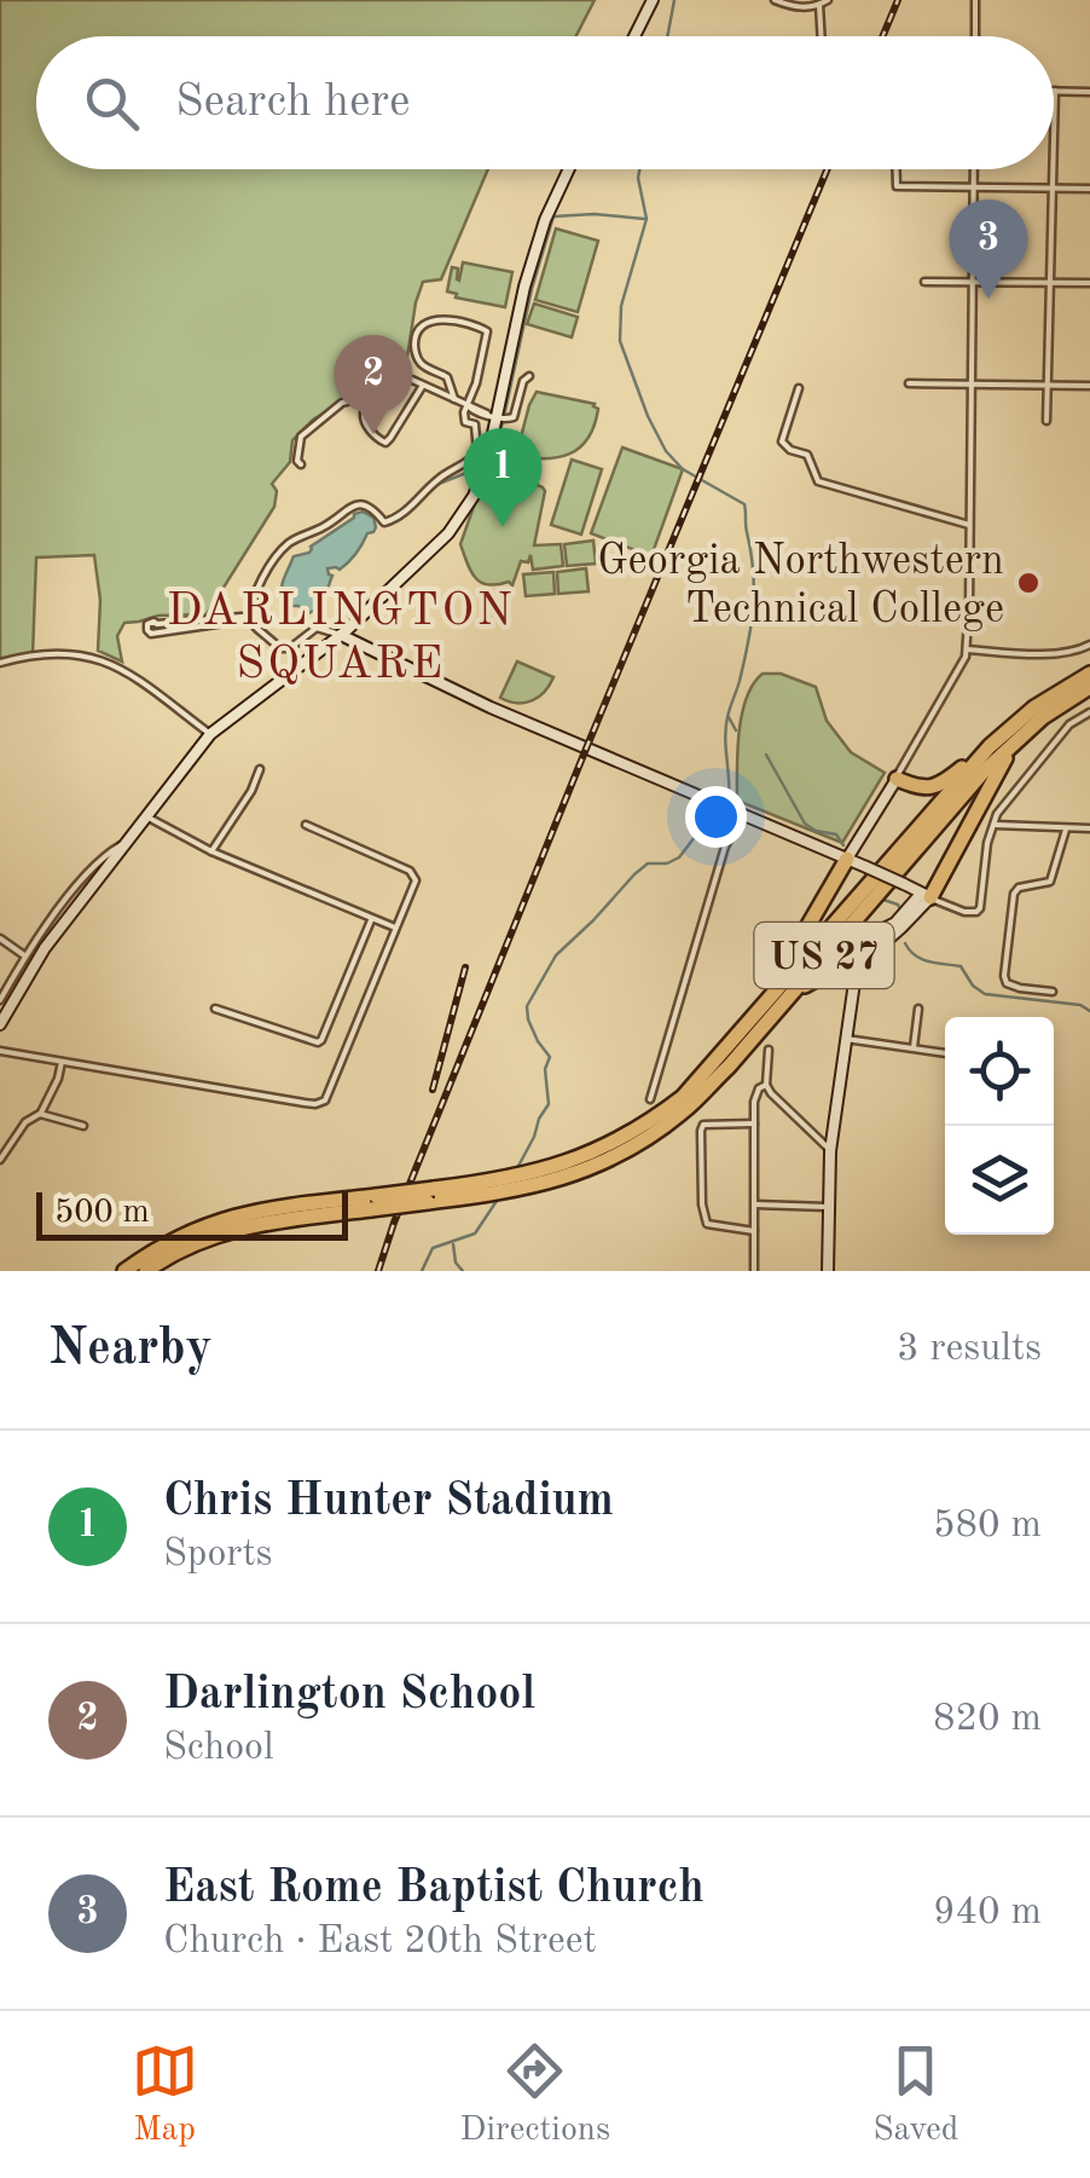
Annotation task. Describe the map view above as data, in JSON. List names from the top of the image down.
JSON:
{
  "streets": {
    "highway": ["US 27"]
  },
  "districts": ["DARLINGTON SQUARE"],
  "places": ["Georgia Northwestern Technical College"],
  "scale_bar": "500 m",
  "page": {
    "search": "Search here",
    "pins": ["3", "2", "1"],
    "scale": "500 m",
    "heading": ["Nearby", "3 results"],
    "list": [
      {
        "mark": "1",
        "name": "Chris Hunter Stadium",
        "note": "Sports",
        "value": "580 m"
      },
      {
        "mark": "2",
        "name": "Darlington School",
        "note": "School",
        "value": "820 m"
      },
      {
        "mark": "3",
        "name": "East Rome Baptist Church",
        "note": "Church · East 20th Street",
        "value": "940 m"
      }
    ],
    "nav": ["Map", "Directions", "Saved"]
  }
}
